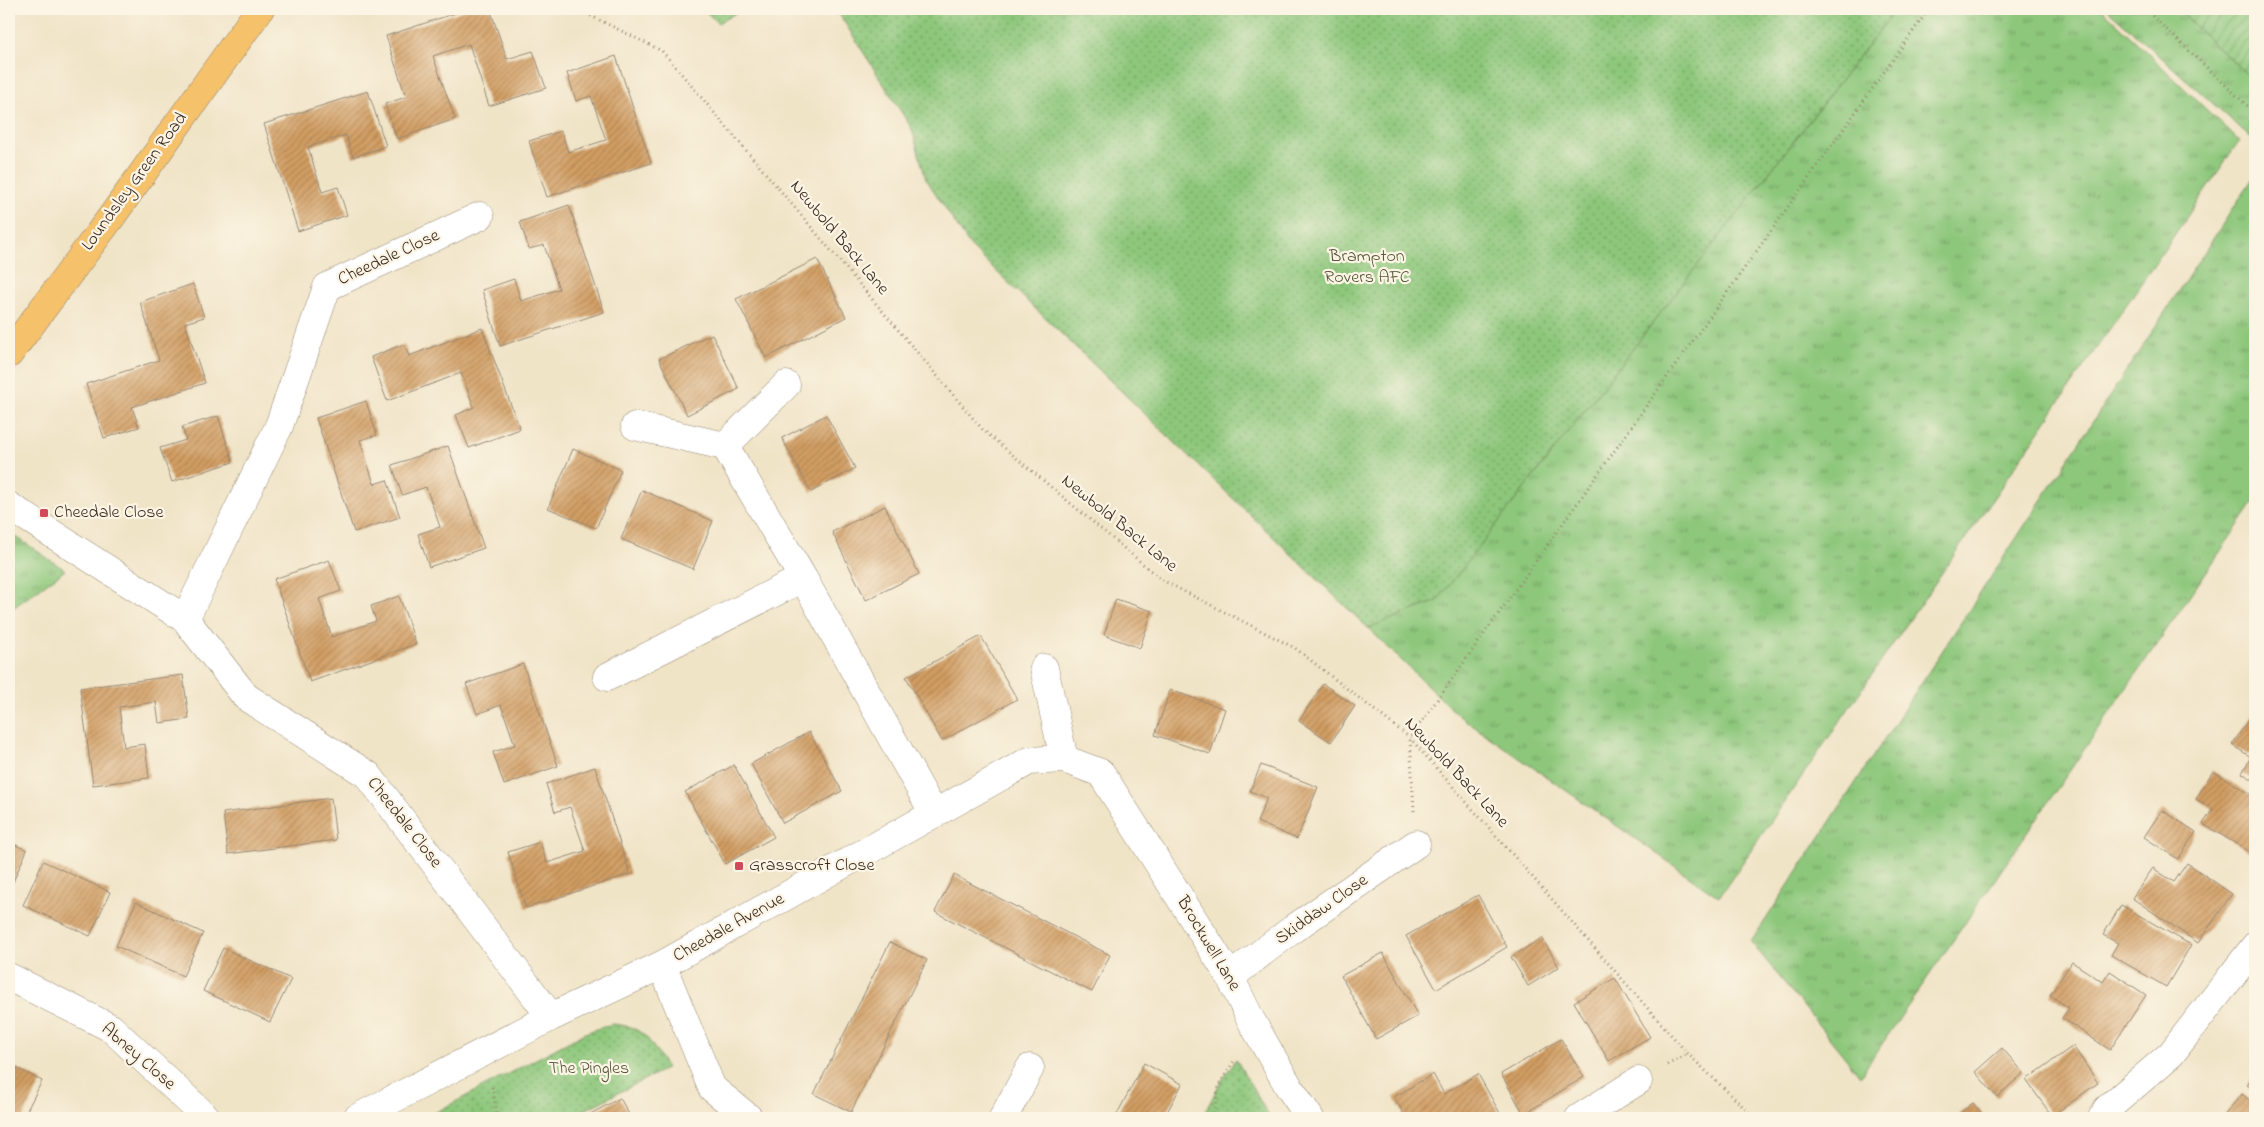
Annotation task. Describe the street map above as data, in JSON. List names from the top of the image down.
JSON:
{
  "streets": {
    "main road": ["Loundsley Green Road"],
    "street": [
      "Cheedale Close",
      "Skiddaw Close",
      "Cheedale Avenue",
      "Brockwell Lane",
      "Abney Close"
    ],
    "path": ["Newbold Back Lane"]
  },
  "crossings": [
    ["Cheedale Close", "Cheedale Avenue"],
    ["Skiddaw Close", "Brockwell Lane"],
    ["Cheedale Avenue", "Brockwell Lane"]
  ],
  "parks": ["Brampton Rovers AFC", "The Pingles"],
  "places": {
    "transit": ["Cheedale Close", "Grasscroft Close"]
  }
}
